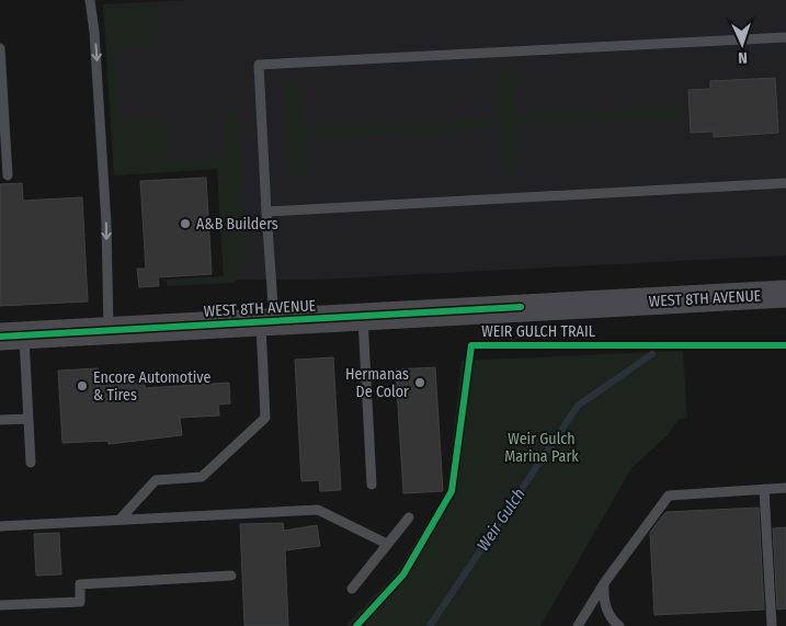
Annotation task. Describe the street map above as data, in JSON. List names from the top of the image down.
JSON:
{
  "streets": {
    "main road": ["WEST 8TH AVENUE"],
    "cycle path": ["WEIR GULCH TRAIL"]
  },
  "water": ["Weir Gulch"],
  "parks": ["Weir Gulch Marina Park"],
  "places": ["A&B Builders", "Hermanas De Color", "Encore Automotive & Tires"],
  "north": "bottom"
}
